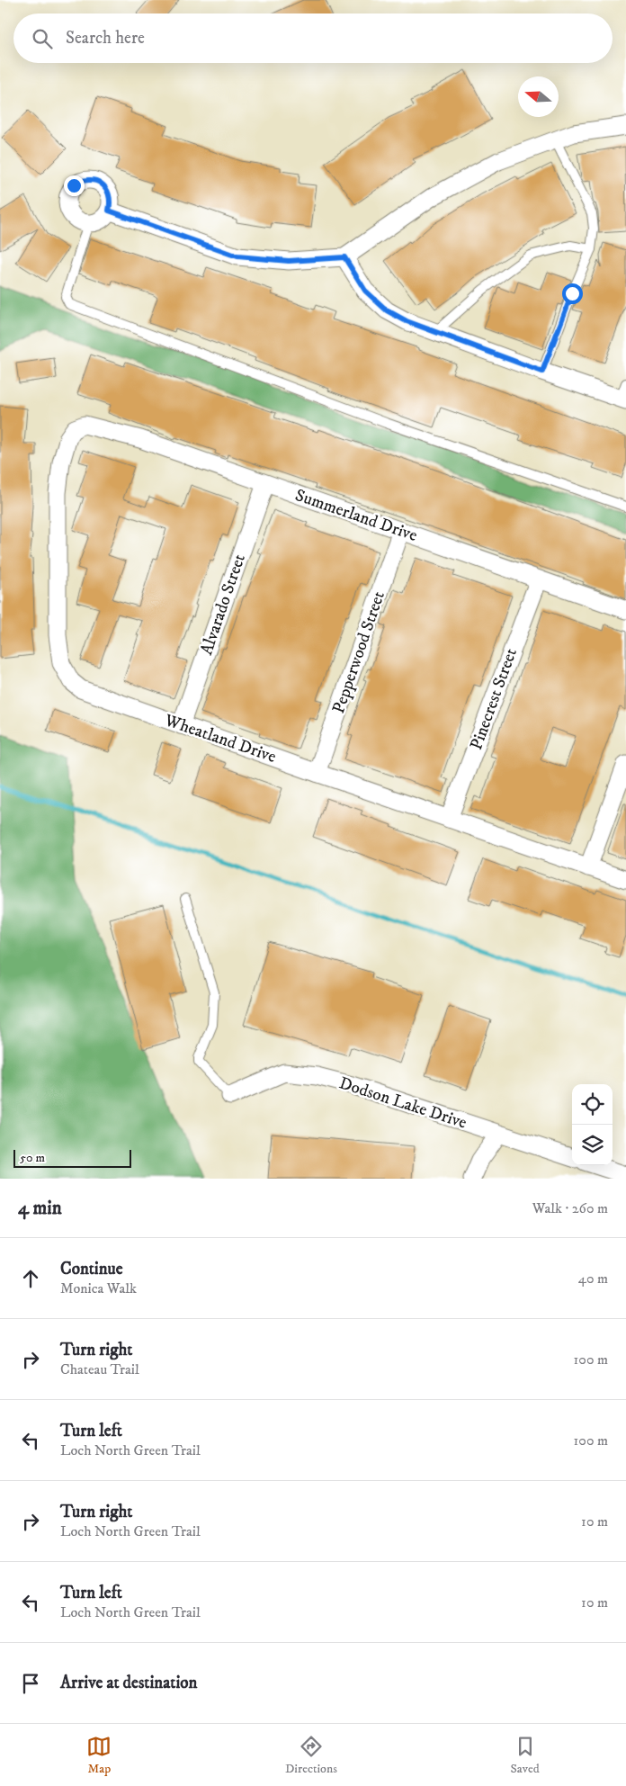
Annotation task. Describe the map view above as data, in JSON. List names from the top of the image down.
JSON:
{
  "streets": {
    "street": [
      "Summerland Drive",
      "Alvarado Street",
      "Pepperwood Street",
      "Pinecrest Street",
      "Wheatland Drive",
      "Dodson Lake Drive"
    ]
  },
  "crossings": [
    ["Summerland Drive", "Alvarado Street"],
    ["Summerland Drive", "Pepperwood Street"],
    ["Summerland Drive", "Pinecrest Street"],
    ["Summerland Drive", "Wheatland Drive"],
    ["Alvarado Street", "Wheatland Drive"],
    ["Pepperwood Street", "Wheatland Drive"],
    ["Pinecrest Street", "Wheatland Drive"]
  ],
  "scale_bar": "50 m",
  "north": "left",
  "page": {
    "search": "Search here",
    "scale": "50 m",
    "heading": ["4 min", "Walk · 260 m"],
    "list": [
      ["Continue", "Monica Walk", "40 m"],
      ["Turn right", "Chateau Trail", "100 m"],
      ["Turn left", "Loch North Green Trail", "100 m"],
      ["Turn right", "Loch North Green Trail", "10 m"],
      ["Turn left", "Loch North Green Trail", "10 m"],
      "Arrive at destination"
    ],
    "nav": ["Map", "Directions", "Saved"]
  }
}
